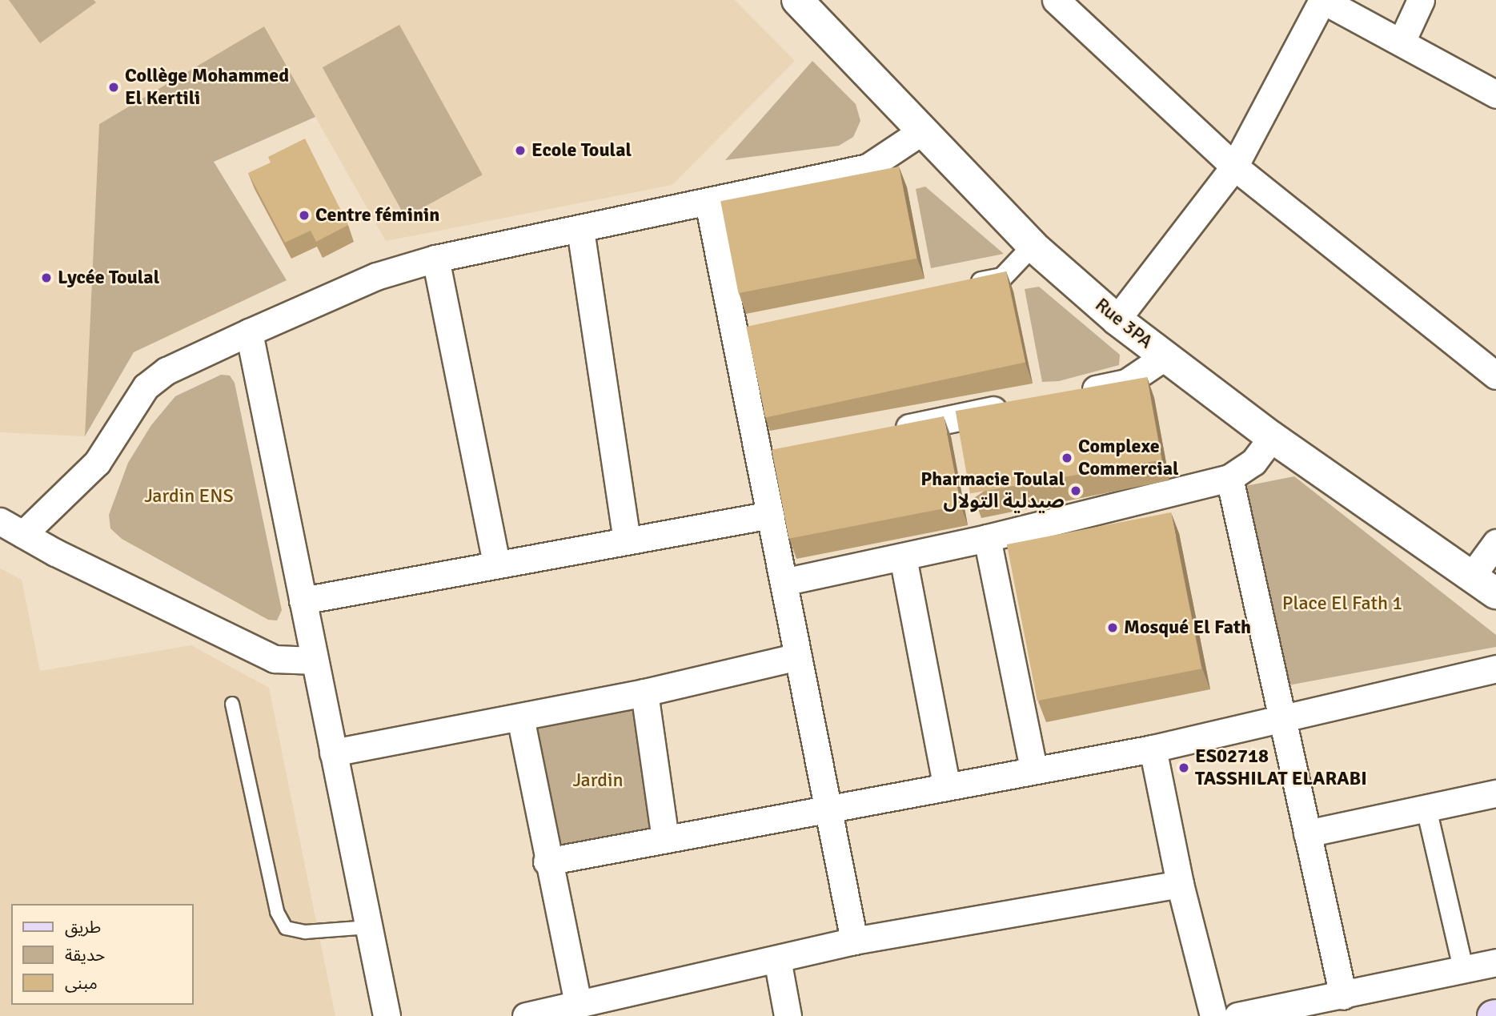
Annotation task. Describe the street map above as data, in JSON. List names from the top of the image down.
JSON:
{
  "streets": {
    "street": ["Rue 3PA"]
  },
  "parks": ["Jardin ENS", "Place El Fath 1", "Jardin"],
  "places": [
    "Collège Mohammed El Kertili",
    "Ecole Toulal",
    "Centre féminin",
    "Lycée Toulal",
    "Complexe Commercial",
    "Pharmacie Toulal صيدلية التولال",
    "Mosqué El Fath",
    "ES02718 TASSHILAT ELARABI"
  ],
  "legend": ["طريق", "حديقة", "مبنى"]
}
